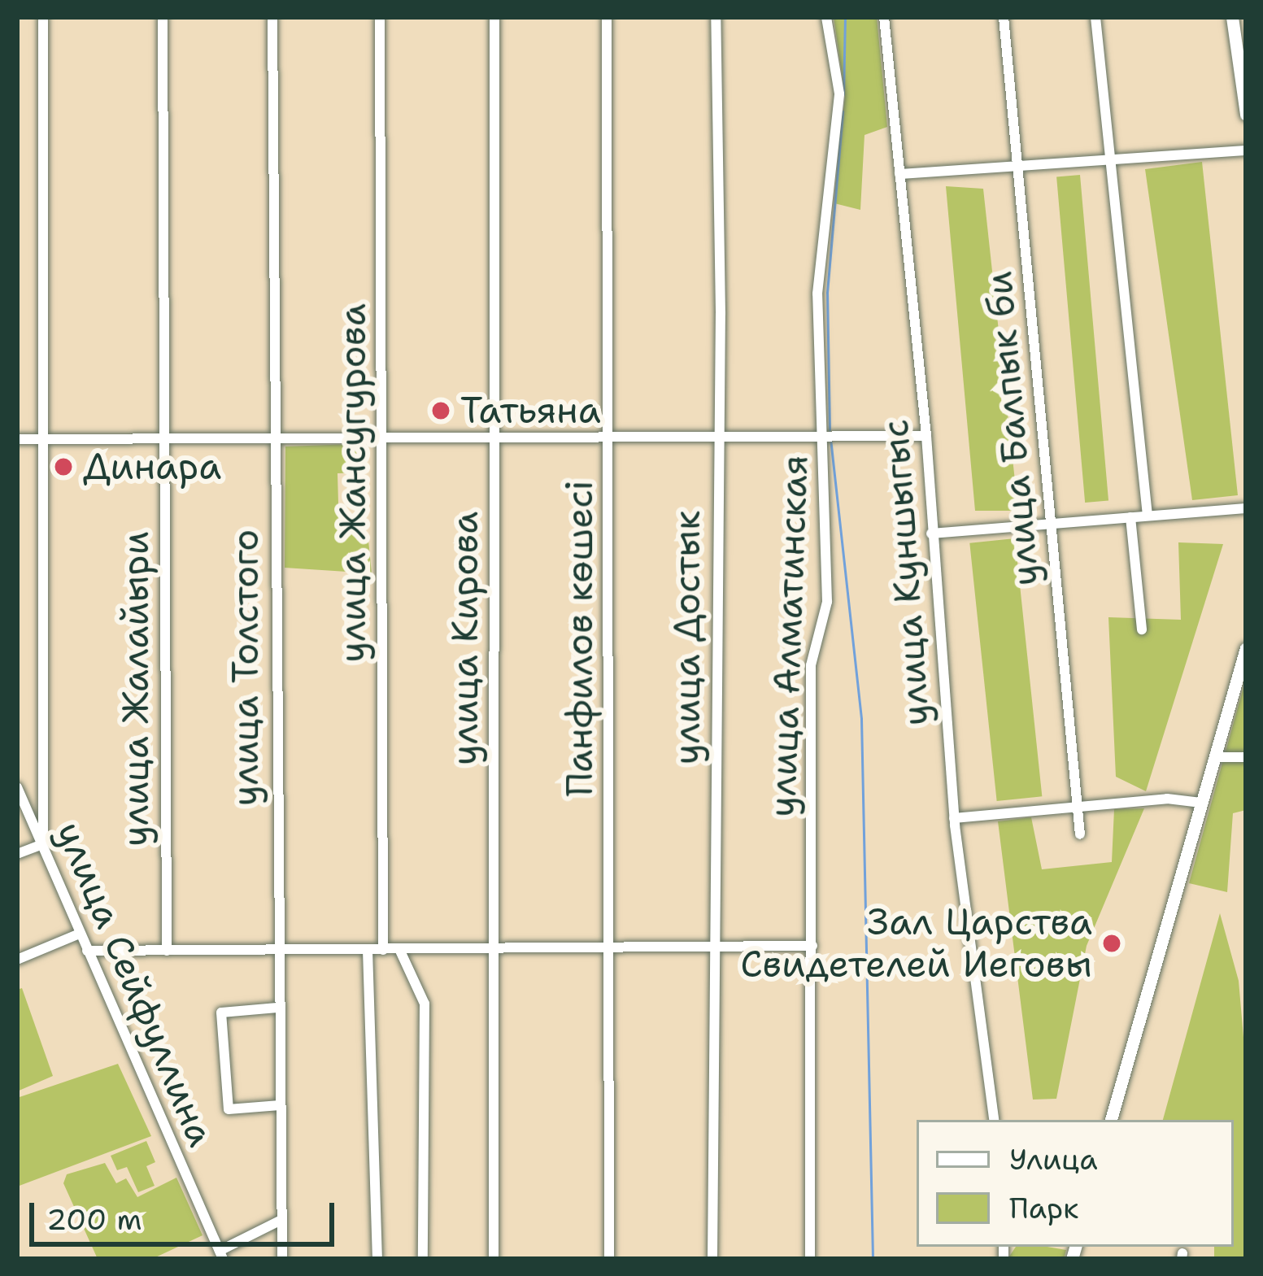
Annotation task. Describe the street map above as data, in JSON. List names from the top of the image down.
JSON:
{
  "streets": {
    "street": [
      "улица Балпык би",
      "улица Жансугурова",
      "улица Куншыгыс",
      "улица Алматинская",
      "улица Достык",
      "улица Кирова",
      "Панфилов көшесі",
      "улица Толстого",
      "улица Жалайыри",
      "улица Сейфуллина"
    ]
  },
  "places": ["Татьяна", "Динара", "Зал Царства Свидетелей Иеговы"],
  "legend": ["Улица", "Парк"],
  "scale_bar": "200 m"
}
